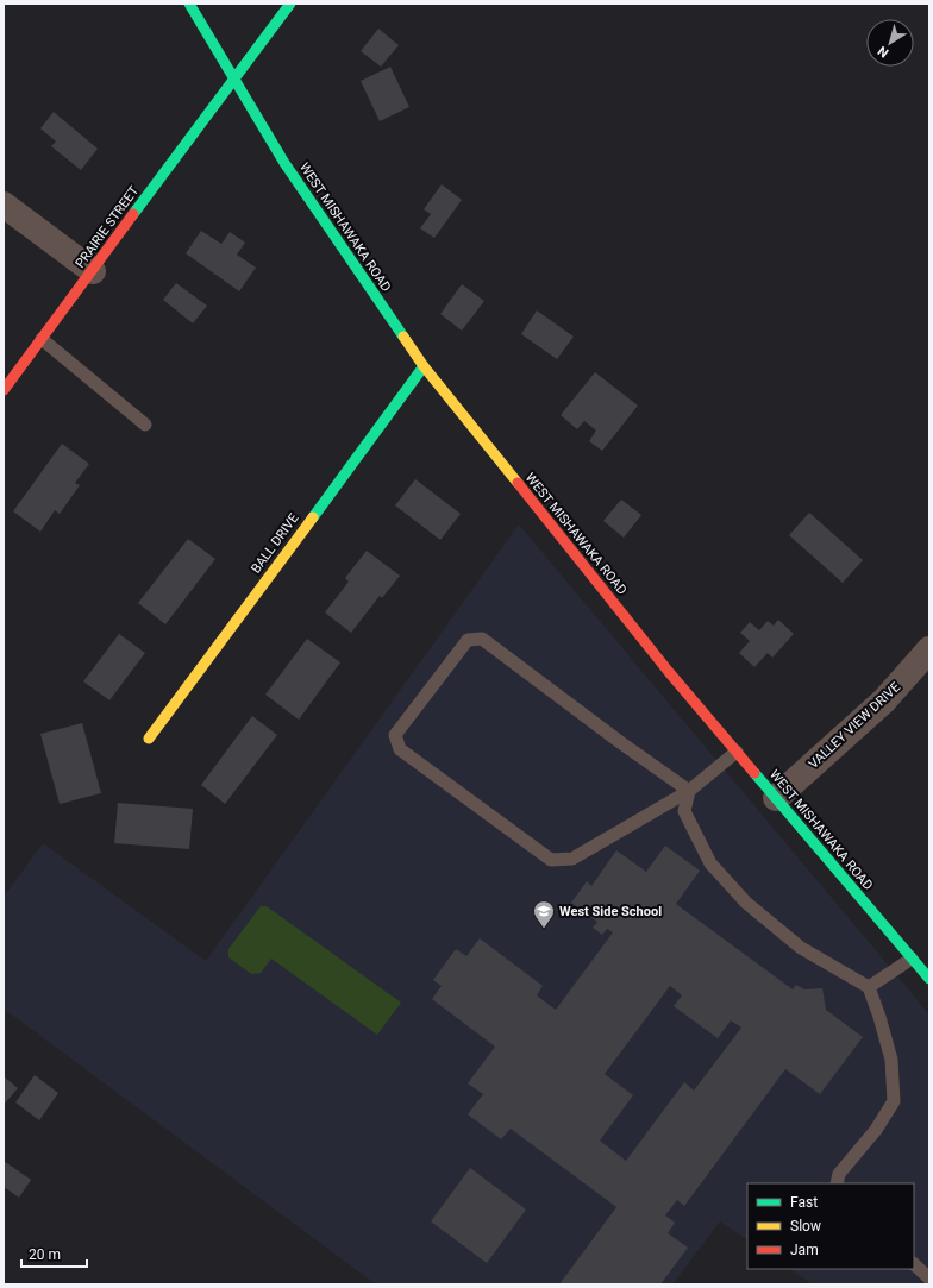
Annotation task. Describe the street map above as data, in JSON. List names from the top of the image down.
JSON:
{
  "streets": {
    "main road": ["PRAIRIE STREET", "WEST MISHAWAKA ROAD", "BALL DRIVE"],
    "street": ["VALLEY VIEW DRIVE"]
  },
  "crossings": [
    ["PRAIRIE STREET", "WEST MISHAWAKA ROAD"],
    ["WEST MISHAWAKA ROAD", "BALL DRIVE"],
    ["WEST MISHAWAKA ROAD", "VALLEY VIEW DRIVE"]
  ],
  "places": {
    "school or university": ["West Side School"]
  },
  "legend": ["Fast", "Slow", "Jam"],
  "scale_bar": "20 m",
  "north": "bottom left"
}
